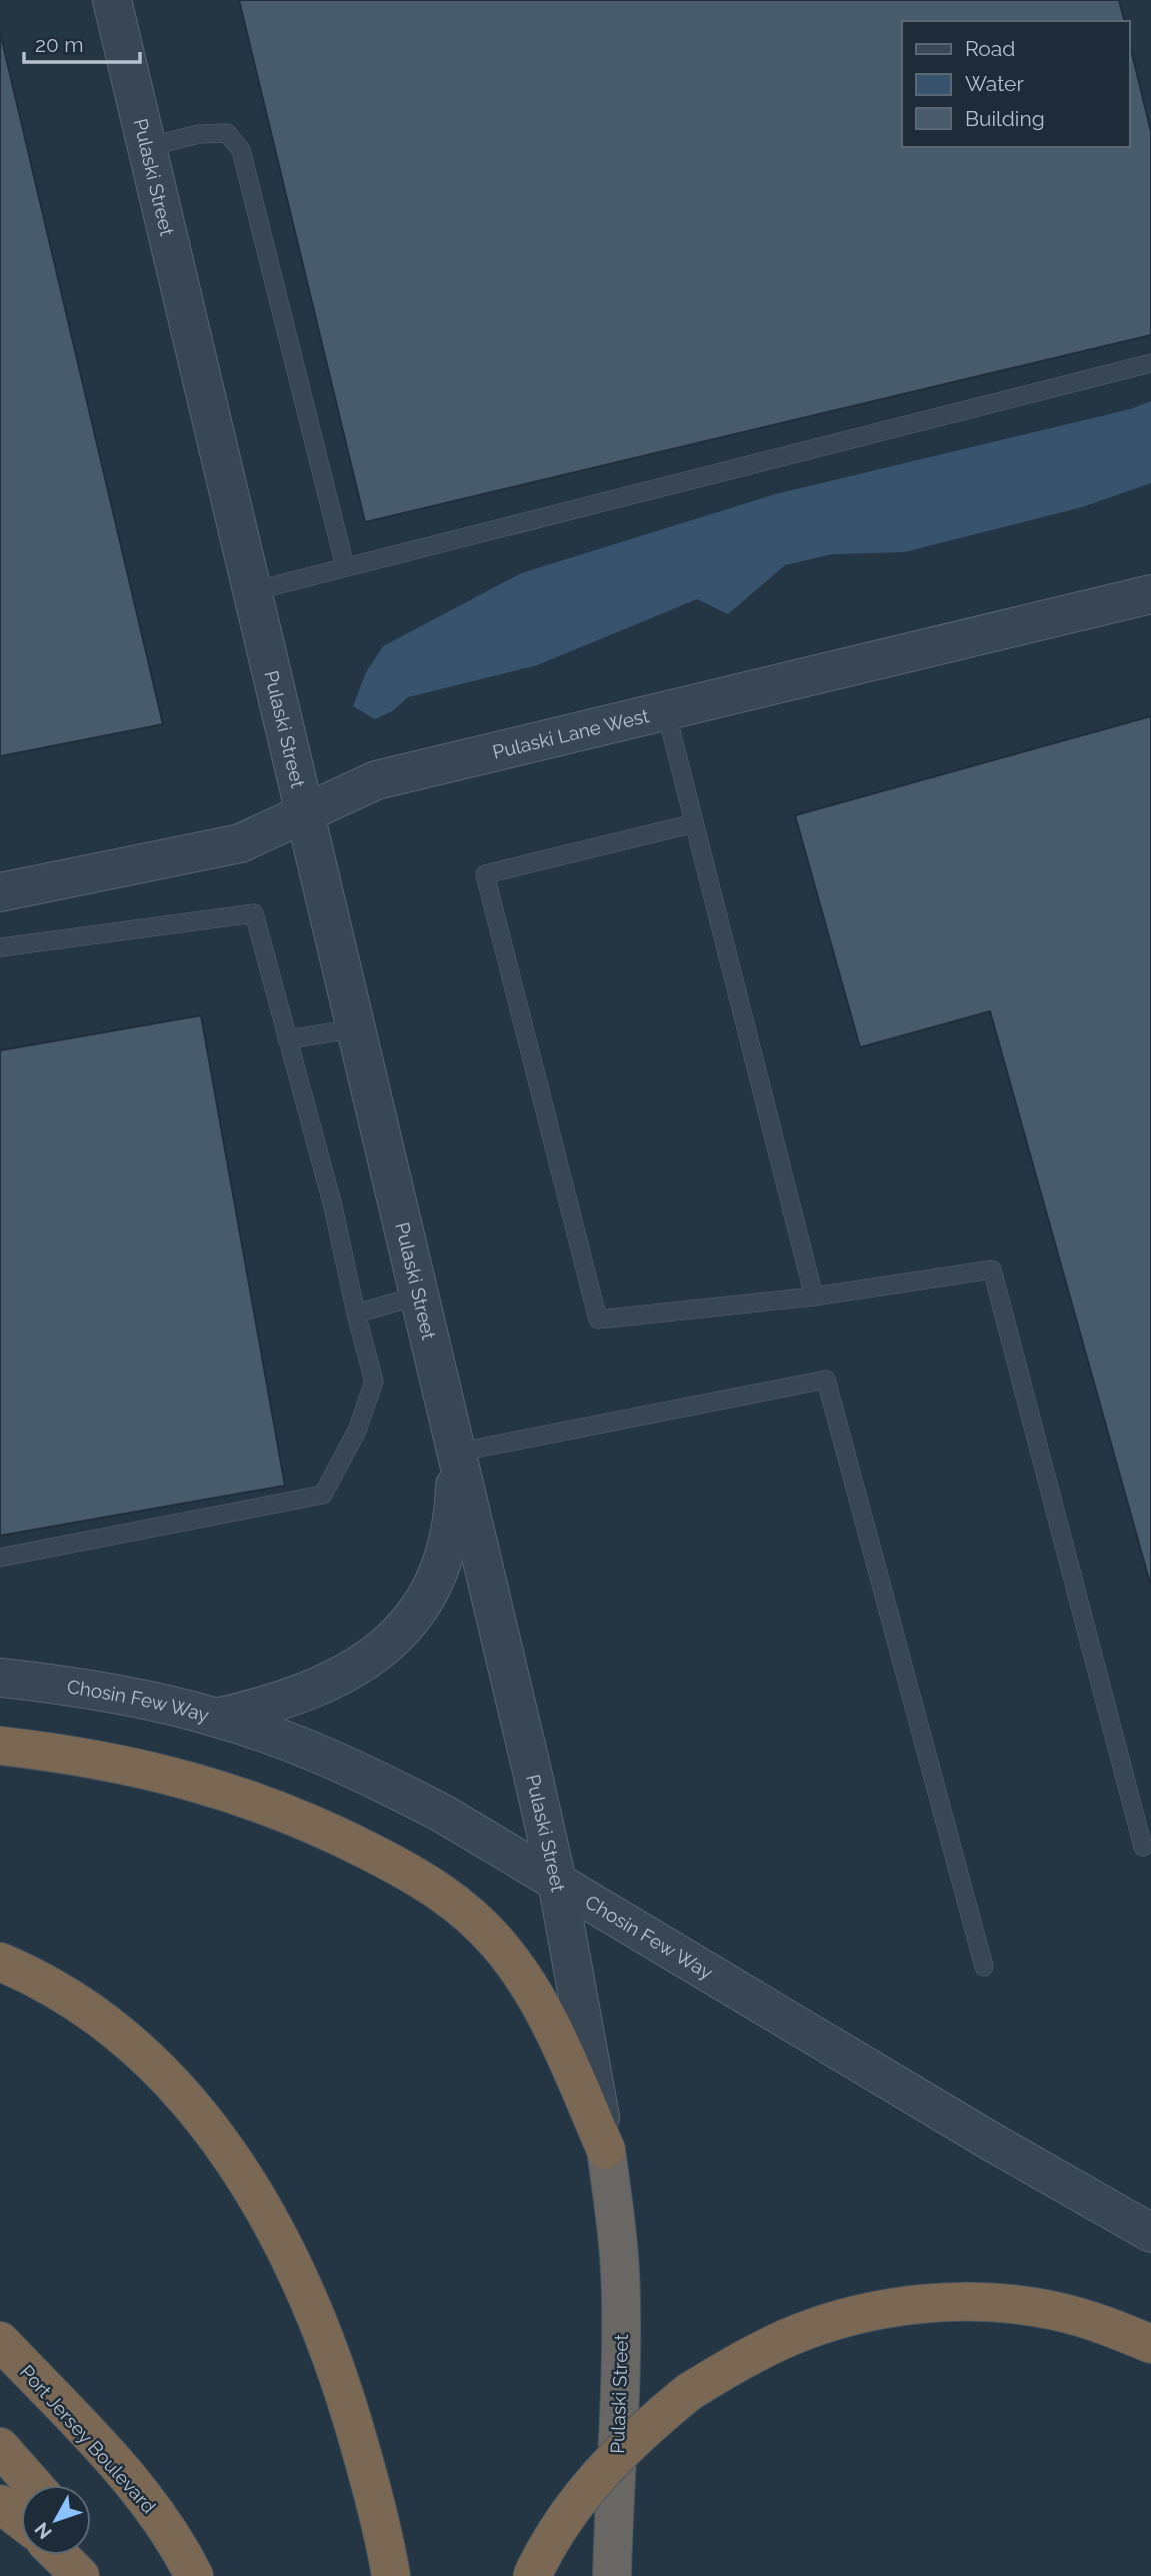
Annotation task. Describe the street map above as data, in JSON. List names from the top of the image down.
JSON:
{
  "streets": {
    "highway": ["Pulaski Street", "Port Jersey Boulevard"],
    "street": ["Pulaski Lane West", "Chosin Few Way"]
  },
  "crossings": [
    ["Pulaski Street", "Pulaski Lane West"],
    ["Pulaski Street", "Chosin Few Way"]
  ],
  "legend": ["Road", "Water", "Building"],
  "scale_bar": "20 m",
  "north": "bottom left"
}
